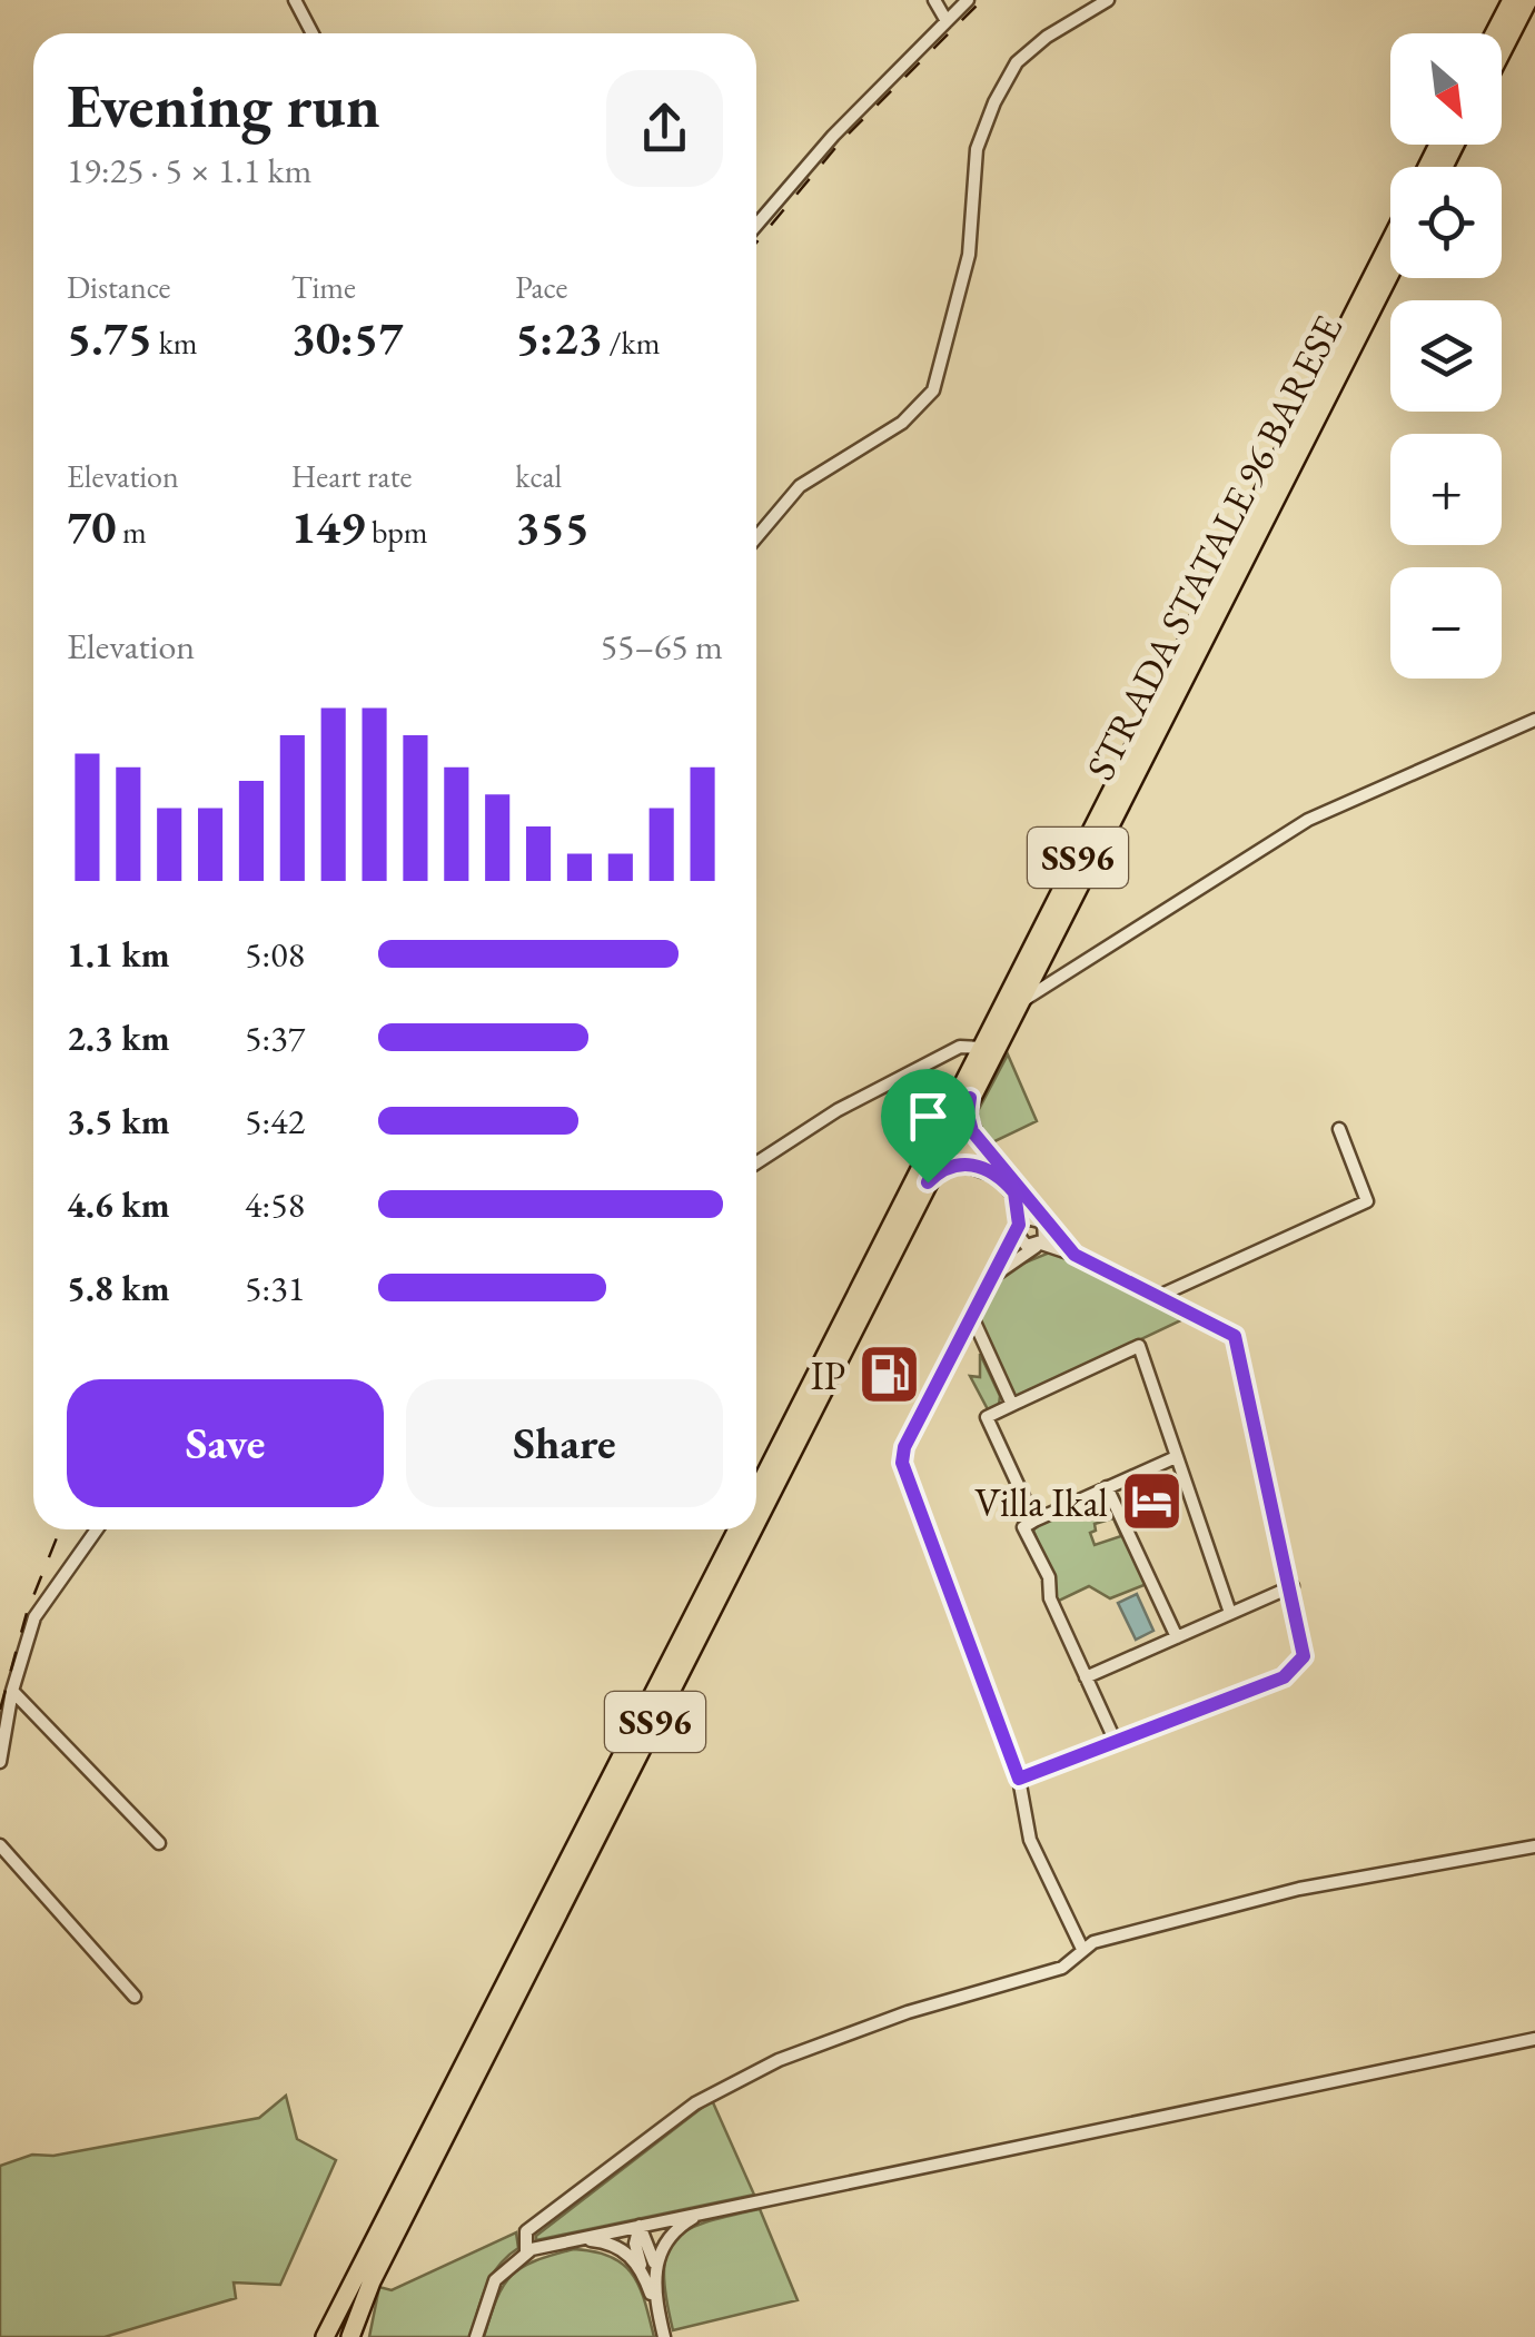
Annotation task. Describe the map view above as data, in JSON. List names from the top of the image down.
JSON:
{
  "streets": {
    "main road": ["STRADA STATALE 96 BARESE", "SS96"]
  },
  "crossings": [
    ["STRADA STATALE 96 BARESE", "SS96"]
  ],
  "places": {
    "fuel station": ["IP"],
    "hotel": ["Villa Ikal"]
  },
  "north": "bottom right",
  "page": {
    "map_buttons": ["+", "−"],
    "heading": ["Evening run", "19:25 · 5 × 1.1 km"],
    "stats": [
      ["Distance", "5.75 km"],
      ["Time", "30:57"],
      ["Pace", "5:23 /km"],
      ["Elevation", "70 m"],
      ["Heart rate", "149 bpm"],
      ["kcal", "355"]
    ],
    "chart": ["Elevation", "55–65 m"],
    "list": [
      {
        "name": "1.1 km",
        "note": "5:08"
      },
      {
        "name": "2.3 km",
        "note": "5:37"
      },
      {
        "name": "3.5 km",
        "note": "5:42"
      },
      {
        "name": "4.6 km",
        "note": "4:58"
      },
      {
        "name": "5.8 km",
        "note": "5:31"
      }
    ],
    "buttons": ["Save", "Share"]
  }
}
